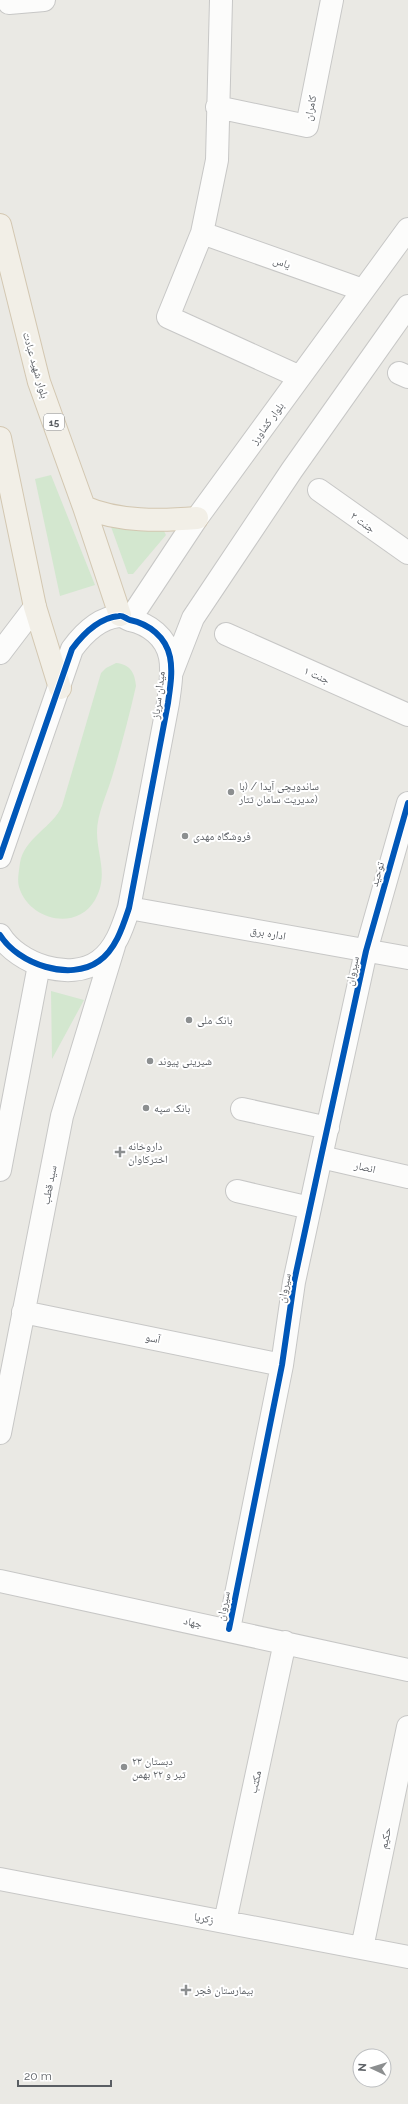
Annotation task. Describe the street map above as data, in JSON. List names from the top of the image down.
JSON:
{
  "streets": {
    "main road": ["بلوار شهید عبادت", "15"],
    "street": [
      "کامران",
      "یاس",
      "بلوار کشاورز",
      "جنت ۲",
      "جنت ۱",
      "میدان سرباز",
      "توحید",
      "اداره برق",
      "سیروان",
      "انصار",
      "سید قطب",
      "آسو",
      "جهاد",
      "مکتب",
      "حکیم",
      "زکریا"
    ]
  },
  "crossings": [
    ["یاس", "بلوار کشاورز"],
    ["بلوار شهید عبادت", "بلوار کشاورز"],
    ["بلوار شهید عبادت", "میدان سرباز"],
    ["بلوار کشاورز", "میدان سرباز"],
    ["میدان سرباز", "اداره برق"],
    ["میدان سرباز", "سید قطب"],
    ["توحید", "اداره برق"],
    ["توحید", "سیروان"],
    ["اداره برق", "سیروان"],
    ["سیروان", "انصار"],
    ["سیروان", "آسو"],
    ["سیروان", "جهاد"],
    ["سید قطب", "آسو"],
    ["جهاد", "مکتب"],
    ["مکتب", "زکریا"],
    ["حکیم", "زکریا"]
  ],
  "places": {
    "other": [
      "ساندویچی آیدا / (با مدیریت سامان تتار)",
      "فروشگاه مهدی",
      "بانک ملی",
      "شیرینی پیوند",
      "بانک سپه",
      "دبستان ٢٣ تیر و ۲۲ بهمن"
    ],
    "health": ["داروخانه اخترکاوان", "بیمارستان فجر"]
  },
  "scale_bar": "20 m",
  "north": "left"
}
